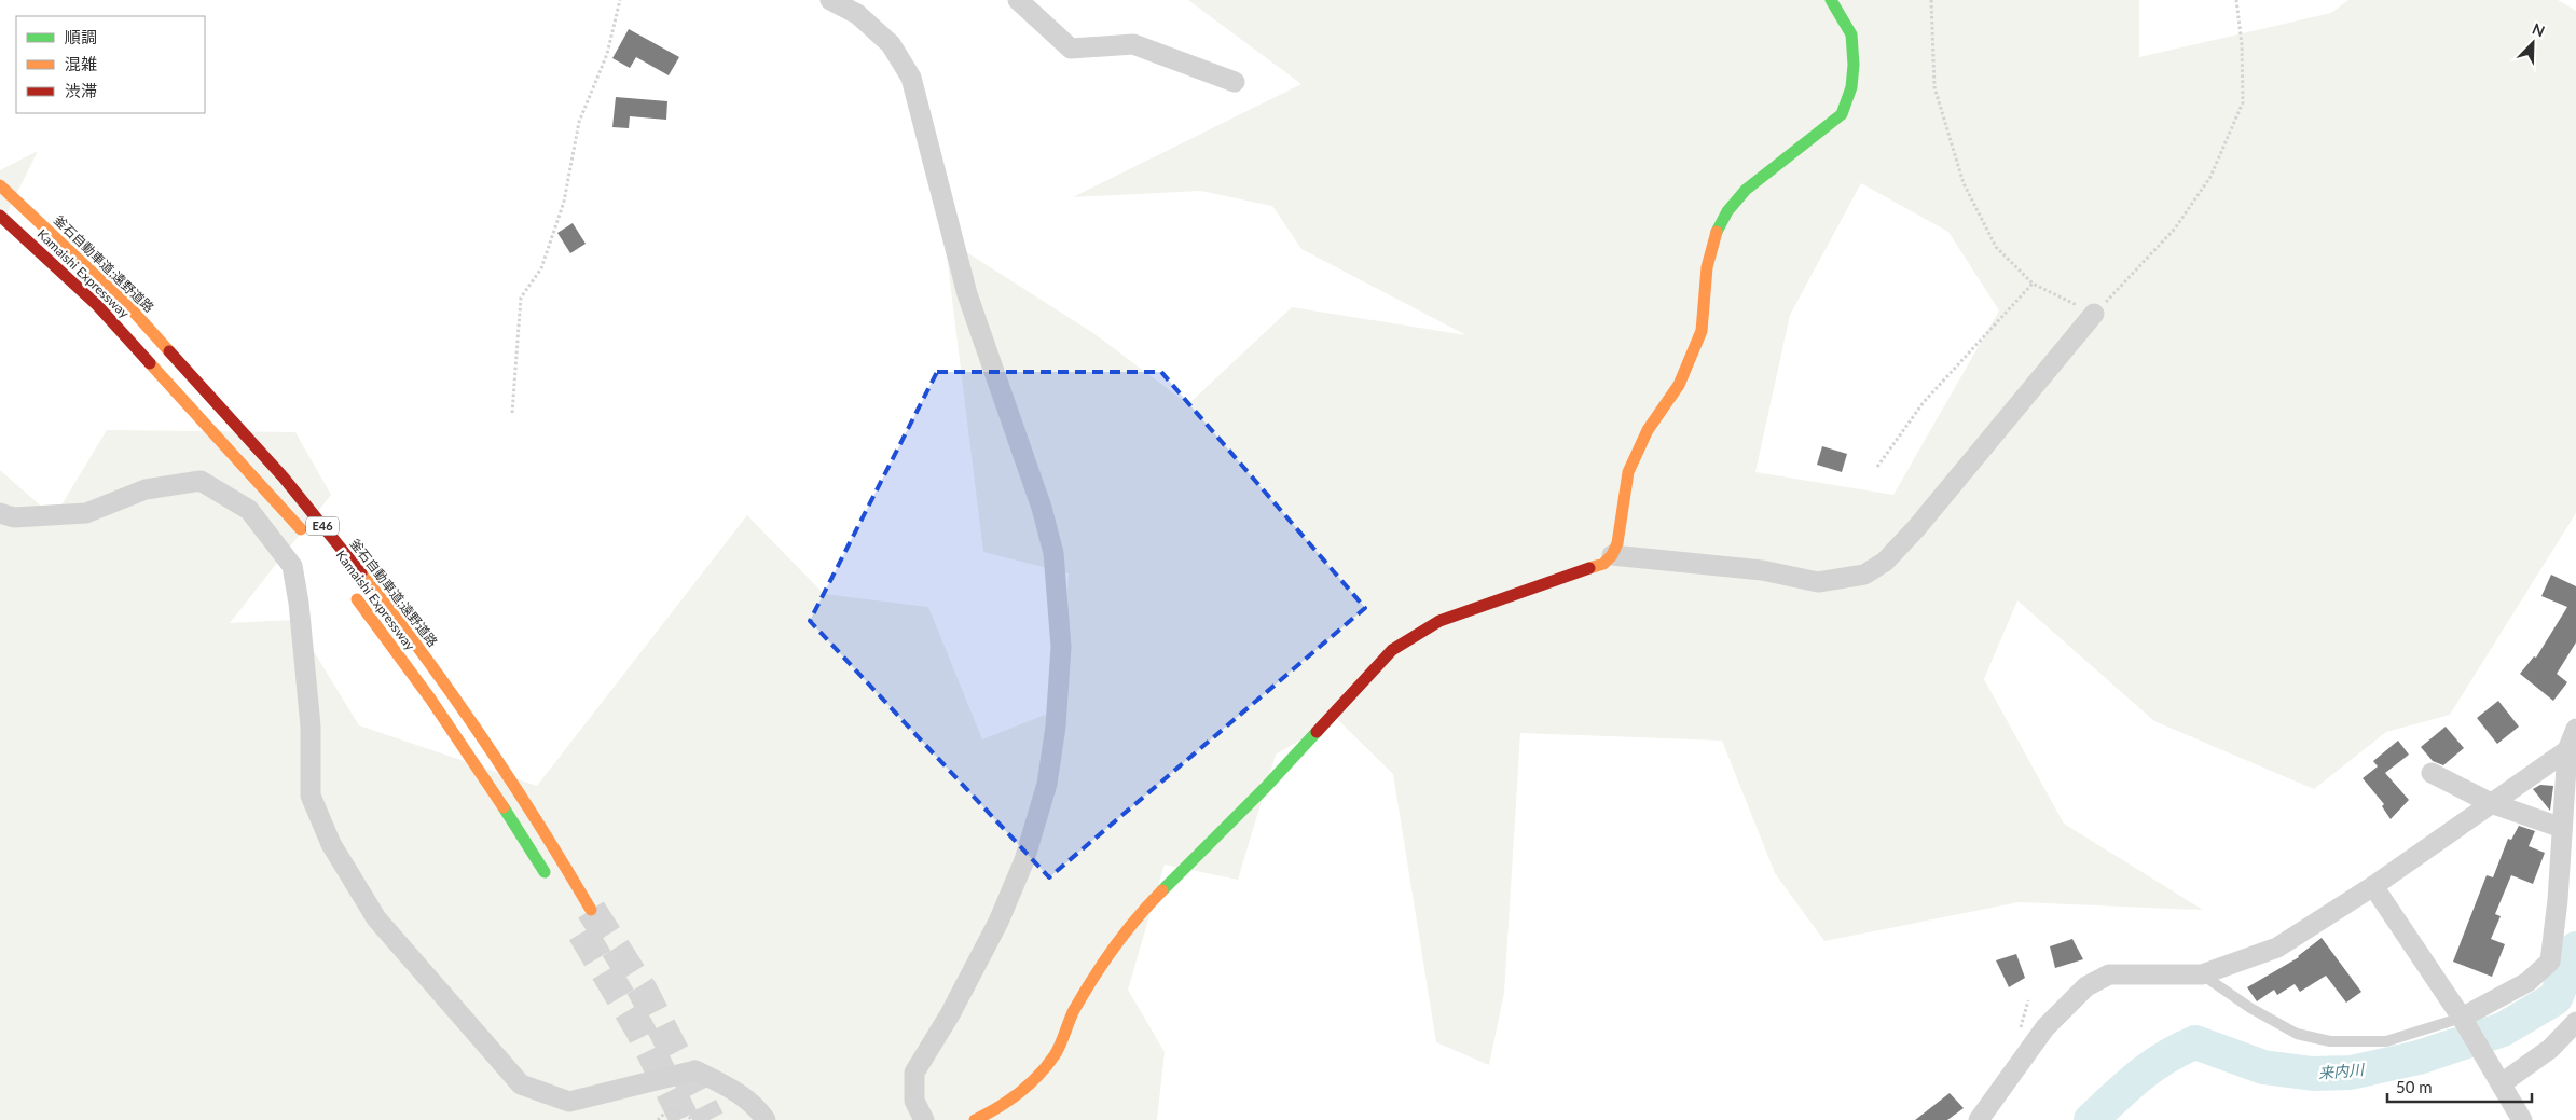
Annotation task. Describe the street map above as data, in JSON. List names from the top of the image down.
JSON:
{
  "streets": {
    "main road": ["釜石自動車道;遠野道路", "Kamaishi Expressway", "E46"]
  },
  "water": ["来内川"],
  "legend": ["順調", "混雑", "渋滞"],
  "scale_bar": "50 m",
  "north": "top right"
}
